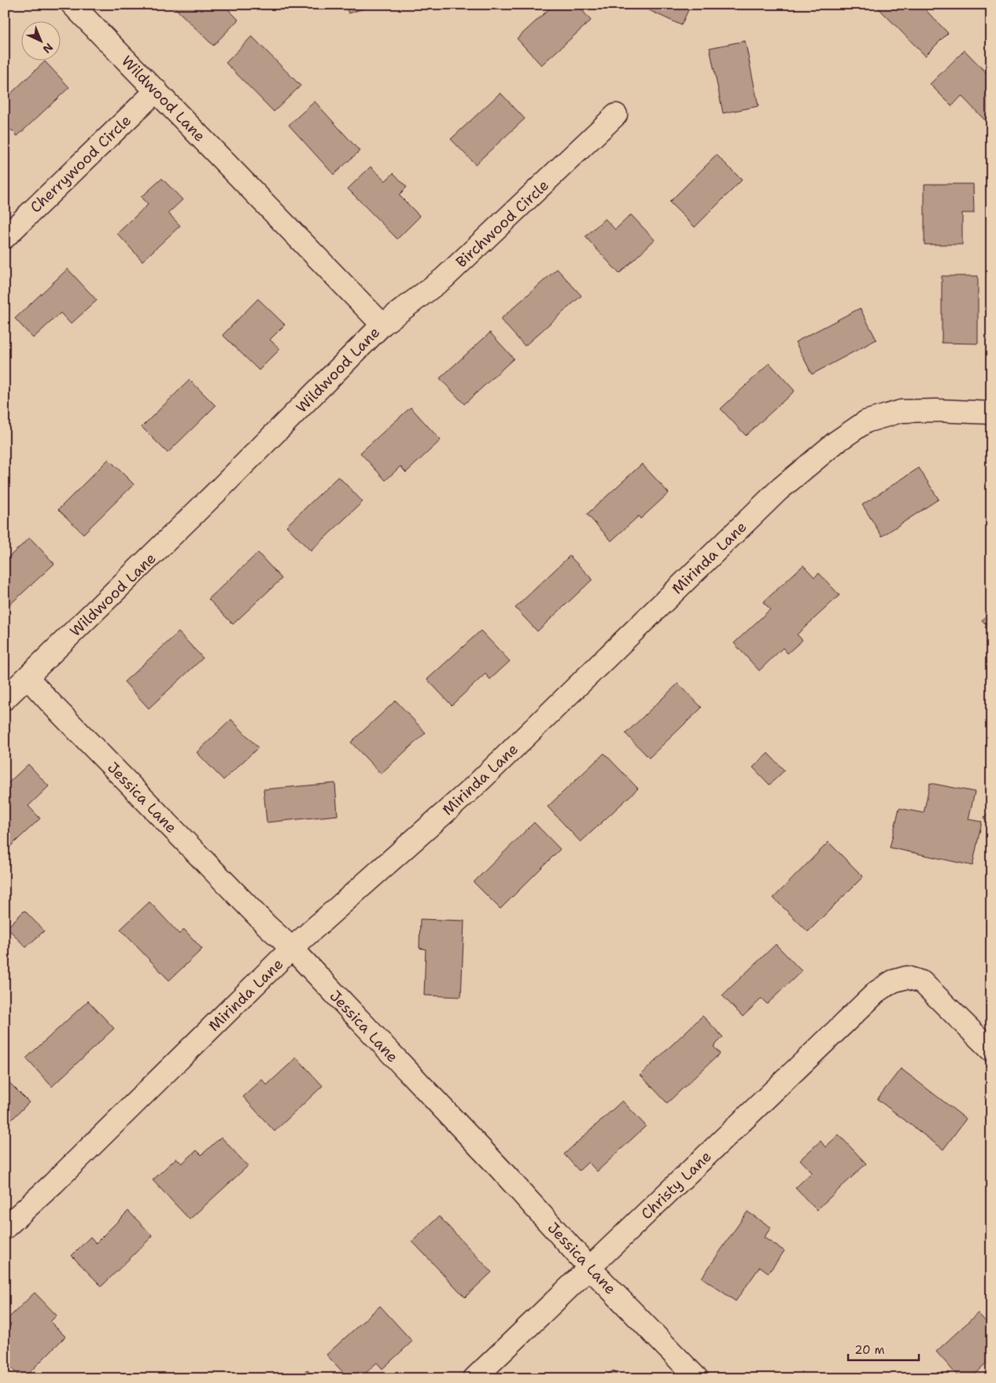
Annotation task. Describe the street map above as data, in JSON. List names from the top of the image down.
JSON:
{
  "streets": {
    "street": [
      "Wildwood Lane",
      "Cherrywood Circle",
      "Birchwood Circle",
      "Mirinda Lane",
      "Jessica Lane",
      "Christy Lane"
    ]
  },
  "crossings": [
    ["Wildwood Lane", "Cherrywood Circle"],
    ["Wildwood Lane", "Birchwood Circle"],
    ["Wildwood Lane", "Jessica Lane"],
    ["Mirinda Lane", "Jessica Lane"],
    ["Jessica Lane", "Christy Lane"]
  ],
  "scale_bar": "20 m",
  "north": "bottom right"
}
